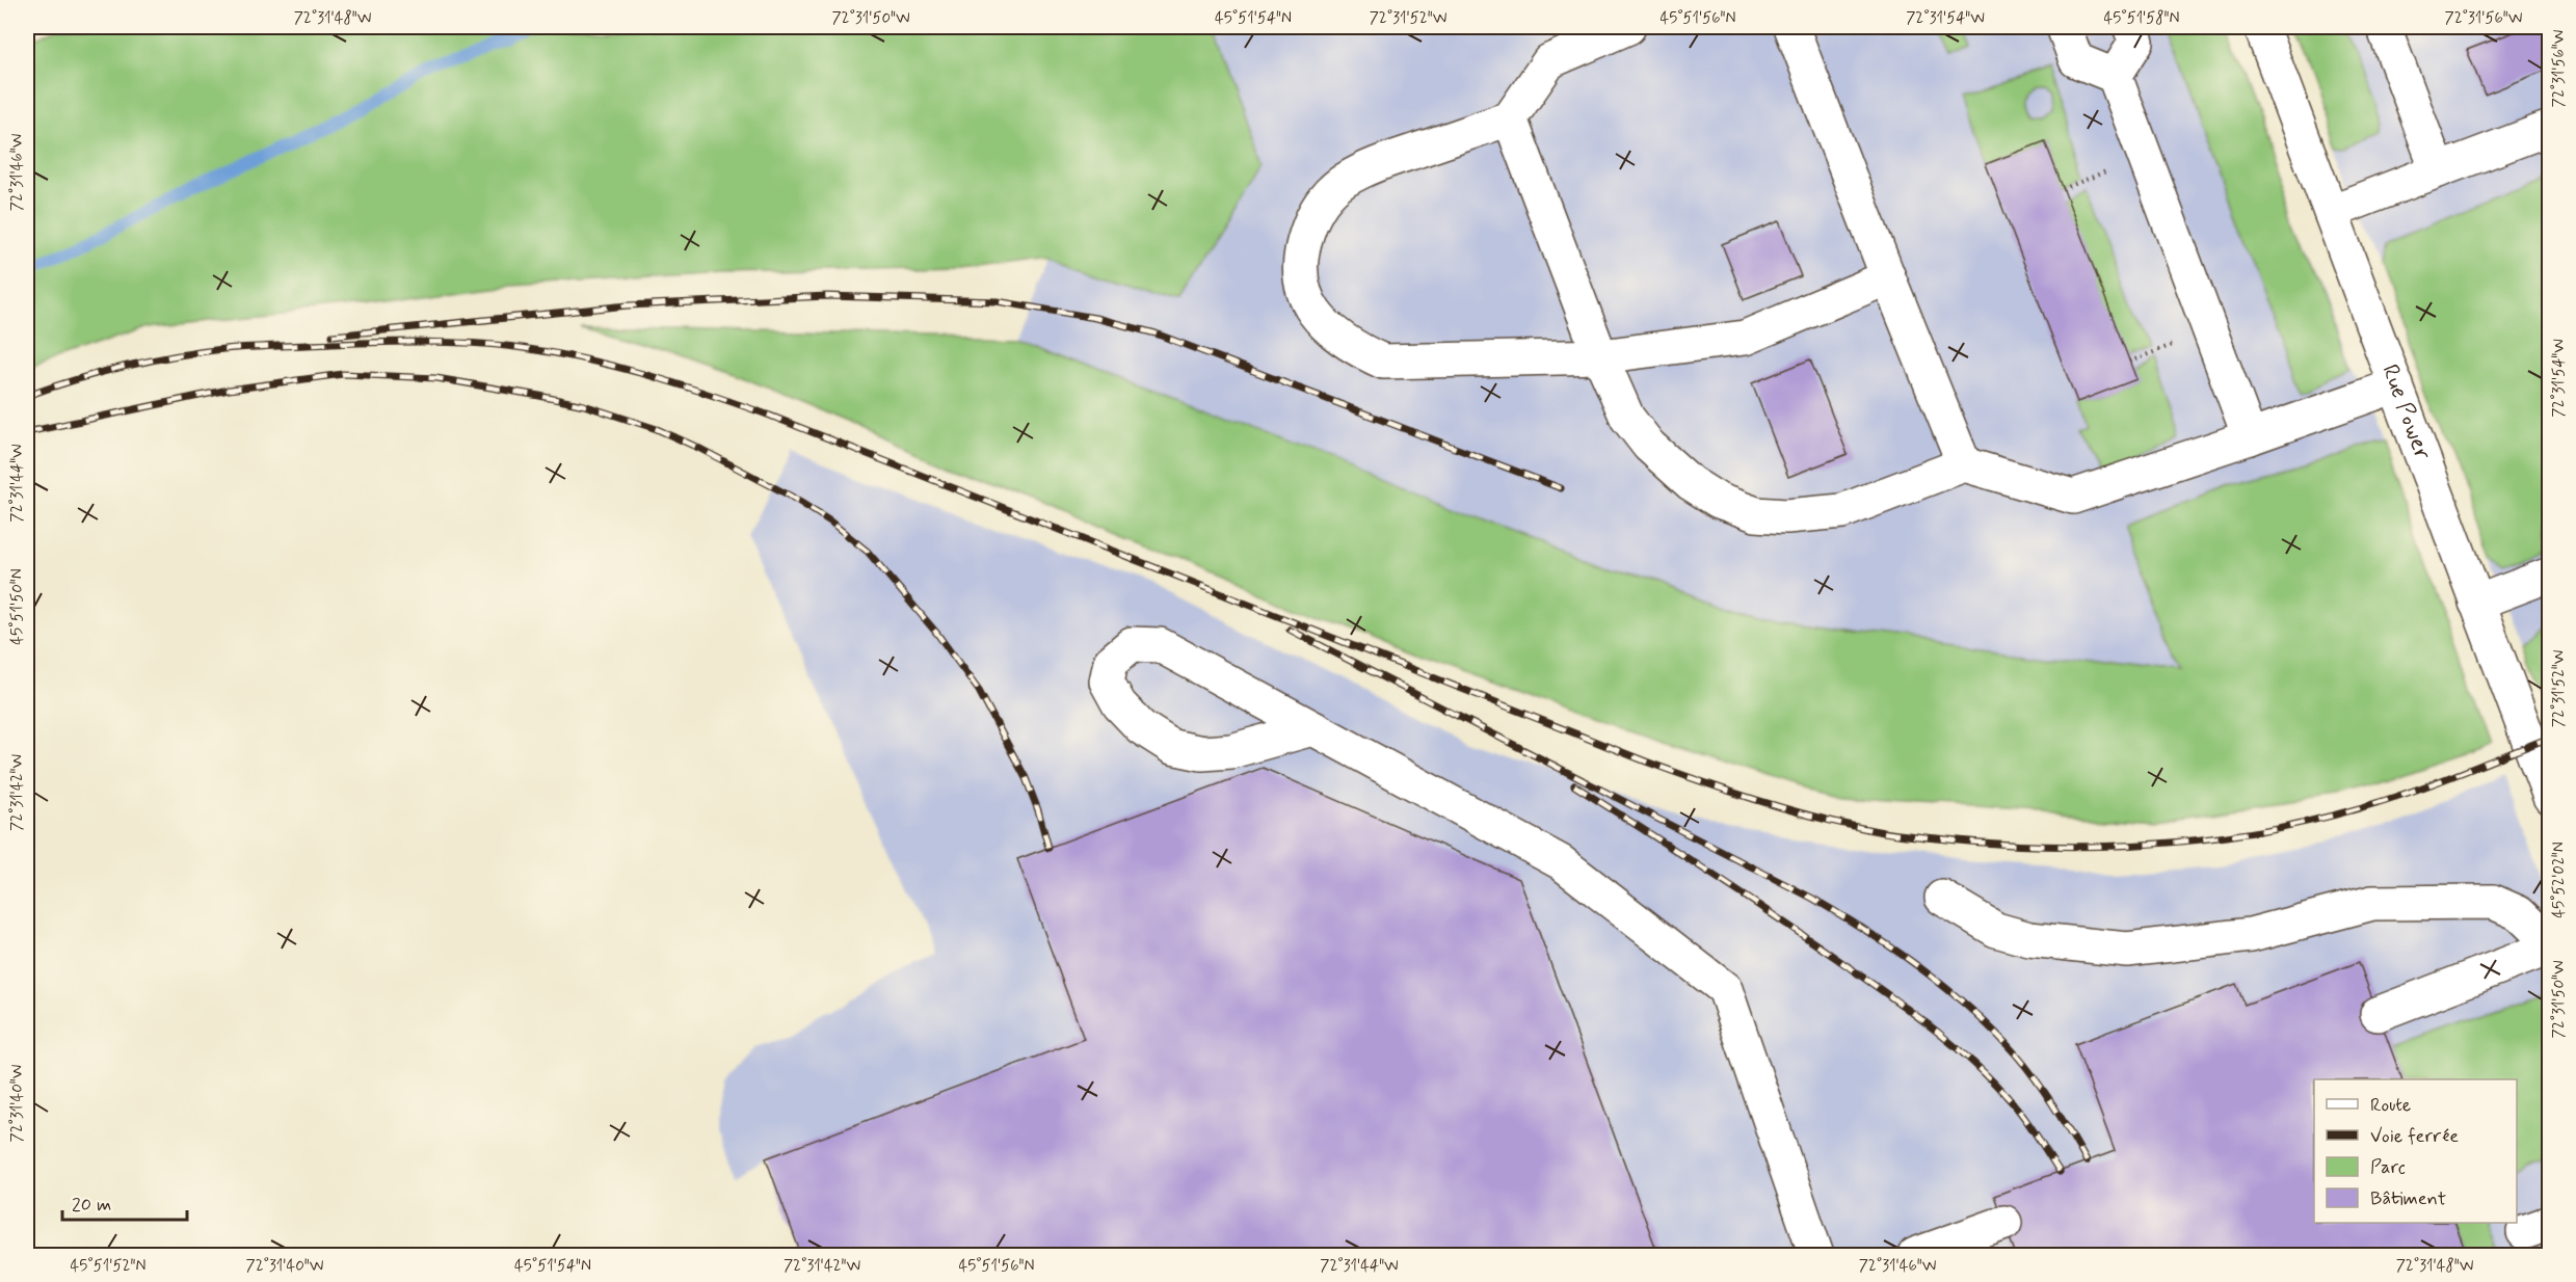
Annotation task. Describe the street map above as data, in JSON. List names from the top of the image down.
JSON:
{
  "streets": {
    "street": ["Rue Power"]
  },
  "legend": [
    "Route",
    "Voie ferrée",
    "Parc",
    "Bâtiment"
  ],
  "scale_bar": "20 m",
  "coordinates": [
    "72°31'48\"W",
    "72°31'50\"W",
    "45°51'54\"N",
    "72°31'52\"W",
    "45°51'56\"N",
    "72°31'54\"W",
    "45°51'58\"N",
    "72°31'56\"W",
    "72°31'46\"W",
    "72°31'44\"W",
    "45°51'50\"N",
    "72°31'42\"W",
    "45°52'02\"N",
    "72°31'40\"W",
    "45°51'52\"N"
  ]
}
